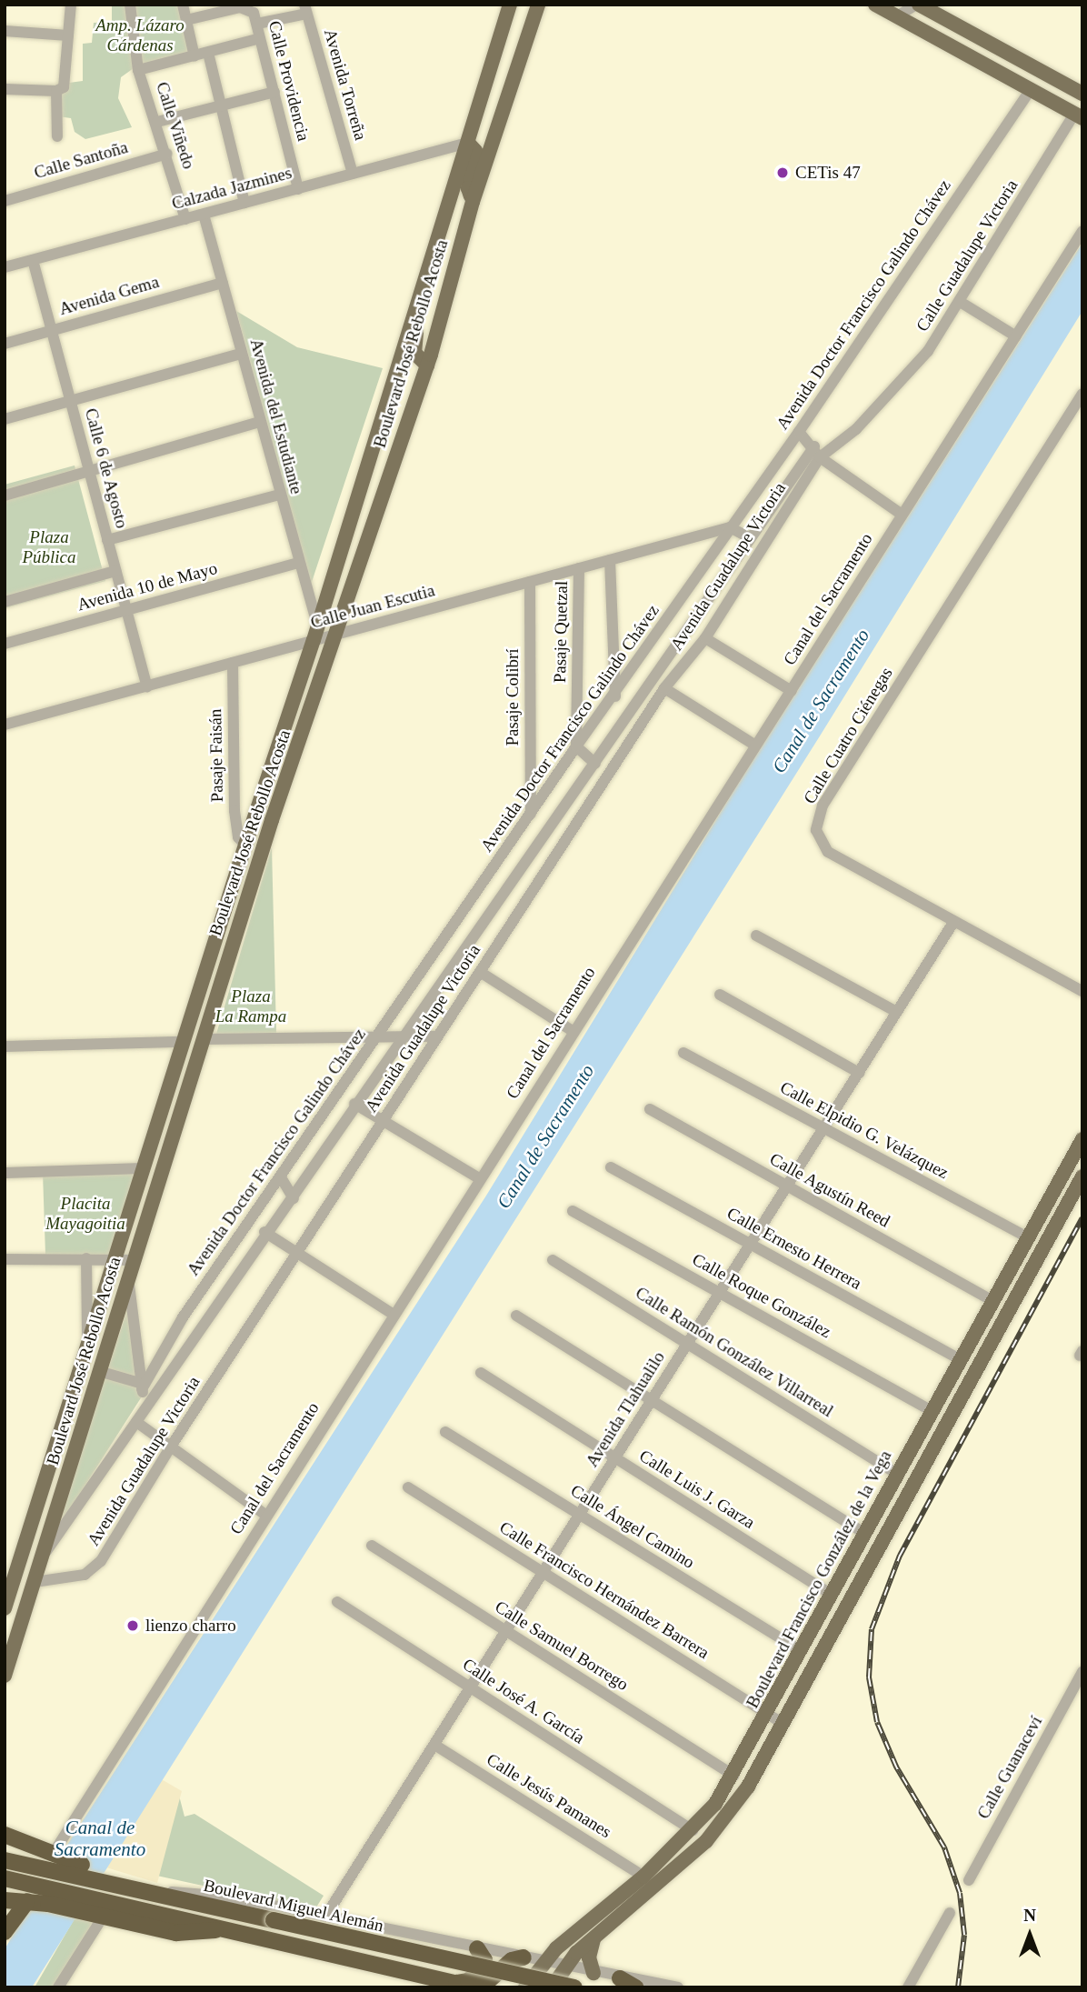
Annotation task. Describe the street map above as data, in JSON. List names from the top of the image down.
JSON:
{
  "streets": {
    "highway": ["Boulevard Miguel Alemán"],
    "main road": ["Boulevard José Rebollo Acosta", "Boulevard Francisco González de la Vega"],
    "street": [
      "Calle Providencia",
      "Avenida Torreña",
      "Calle Viñedo",
      "Calle Santoña",
      "Calzada Jazmines",
      "Calle Guadalupe Victoria",
      "Avenida Gema",
      "Avenida Doctor Francisco Galindo Chávez",
      "Avenida del Estudiante",
      "Calle 6 de Agosto",
      "Avenida Guadalupe Victoria",
      "Avenida 10 de Mayo",
      "Canal del Sacramento",
      "Calle Juan Escutia",
      "Pasaje Quetzal",
      "Pasaje Colibrí",
      "Calle Cuatro Ciénegas",
      "Pasaje Faisán",
      "Calle Elpidio G. Velázquez",
      "Calle Agustín Reed",
      "Calle Ernesto Herrera",
      "Calle Roque González",
      "Calle Ramón González Villarreal",
      "Avenida Tlahualilo",
      "Calle Luis J. Garza",
      "Calle Ángel Camino",
      "Calle Francisco Hernández Barrera",
      "Calle Samuel Borrego",
      "Calle José A. García",
      "Calle Guanaceví",
      "Calle Jesús Pamanes"
    ]
  },
  "crossings": [
    ["Calle Providencia", "Calzada Jazmines"],
    ["Avenida Torreña", "Calzada Jazmines"],
    ["Calle Viñedo", "Calle Santoña"],
    ["Calle Viñedo", "Calzada Jazmines"],
    ["Calzada Jazmines", "Boulevard José Rebollo Acosta"],
    ["Calzada Jazmines", "Avenida del Estudiante"],
    ["Calzada Jazmines", "Calle 6 de Agosto"],
    ["Calle Guadalupe Victoria", "Avenida Guadalupe Victoria"],
    ["Avenida Gema", "Avenida del Estudiante"],
    ["Avenida Gema", "Calle 6 de Agosto"],
    ["Avenida Doctor Francisco Galindo Chávez", "Boulevard José Rebollo Acosta"],
    ["Avenida Doctor Francisco Galindo Chávez", "Calle Juan Escutia"],
    ["Avenida Doctor Francisco Galindo Chávez", "Pasaje Quetzal"],
    ["Avenida Doctor Francisco Galindo Chávez", "Pasaje Colibrí"],
    ["Boulevard José Rebollo Acosta", "Avenida del Estudiante"],
    ["Boulevard José Rebollo Acosta", "Avenida Guadalupe Victoria"],
    ["Boulevard José Rebollo Acosta", "Calle Juan Escutia"],
    ["Boulevard José Rebollo Acosta", "Pasaje Faisán"],
    ["Avenida del Estudiante", "Avenida 10 de Mayo"],
    ["Avenida del Estudiante", "Calle Juan Escutia"],
    ["Calle 6 de Agosto", "Avenida 10 de Mayo"],
    ["Calle 6 de Agosto", "Calle Juan Escutia"],
    ["Calle Juan Escutia", "Pasaje Quetzal"],
    ["Calle Juan Escutia", "Pasaje Colibrí"],
    ["Calle Juan Escutia", "Pasaje Faisán"],
    ["Calle Cuatro Ciénegas", "Avenida Tlahualilo"],
    ["Calle Elpidio G. Velázquez", "Avenida Tlahualilo"],
    ["Calle Elpidio G. Velázquez", "Boulevard Francisco González de la Vega"],
    ["Calle Agustín Reed", "Avenida Tlahualilo"],
    ["Calle Agustín Reed", "Boulevard Francisco González de la Vega"],
    ["Calle Ernesto Herrera", "Avenida Tlahualilo"],
    ["Calle Ernesto Herrera", "Boulevard Francisco González de la Vega"],
    ["Calle Roque González", "Avenida Tlahualilo"],
    ["Calle Roque González", "Boulevard Francisco González de la Vega"],
    ["Calle Ramón González Villarreal", "Avenida Tlahualilo"],
    ["Calle Ramón González Villarreal", "Boulevard Francisco González de la Vega"],
    ["Avenida Tlahualilo", "Calle Luis J. Garza"],
    ["Avenida Tlahualilo", "Calle Ángel Camino"],
    ["Avenida Tlahualilo", "Calle Francisco Hernández Barrera"],
    ["Avenida Tlahualilo", "Calle Samuel Borrego"],
    ["Avenida Tlahualilo", "Calle José A. García"],
    ["Avenida Tlahualilo", "Calle Jesús Pamanes"],
    ["Calle Luis J. Garza", "Boulevard Francisco González de la Vega"],
    ["Calle Ángel Camino", "Boulevard Francisco González de la Vega"],
    ["Boulevard Francisco González de la Vega", "Calle Francisco Hernández Barrera"],
    ["Boulevard Francisco González de la Vega", "Calle Samuel Borrego"],
    ["Boulevard Francisco González de la Vega", "Calle José A. García"],
    ["Boulevard Francisco González de la Vega", "Calle Jesús Pamanes"]
  ],
  "water": ["Canal de Sacramento"],
  "parks": [
    "Amp. Lázaro Cárdenas",
    "Plaza Pública",
    "Plaza La Rampa",
    "Placita Mayagoitia"
  ],
  "places": ["CETis 47", "lienzo charro"],
  "north": "top"
}
